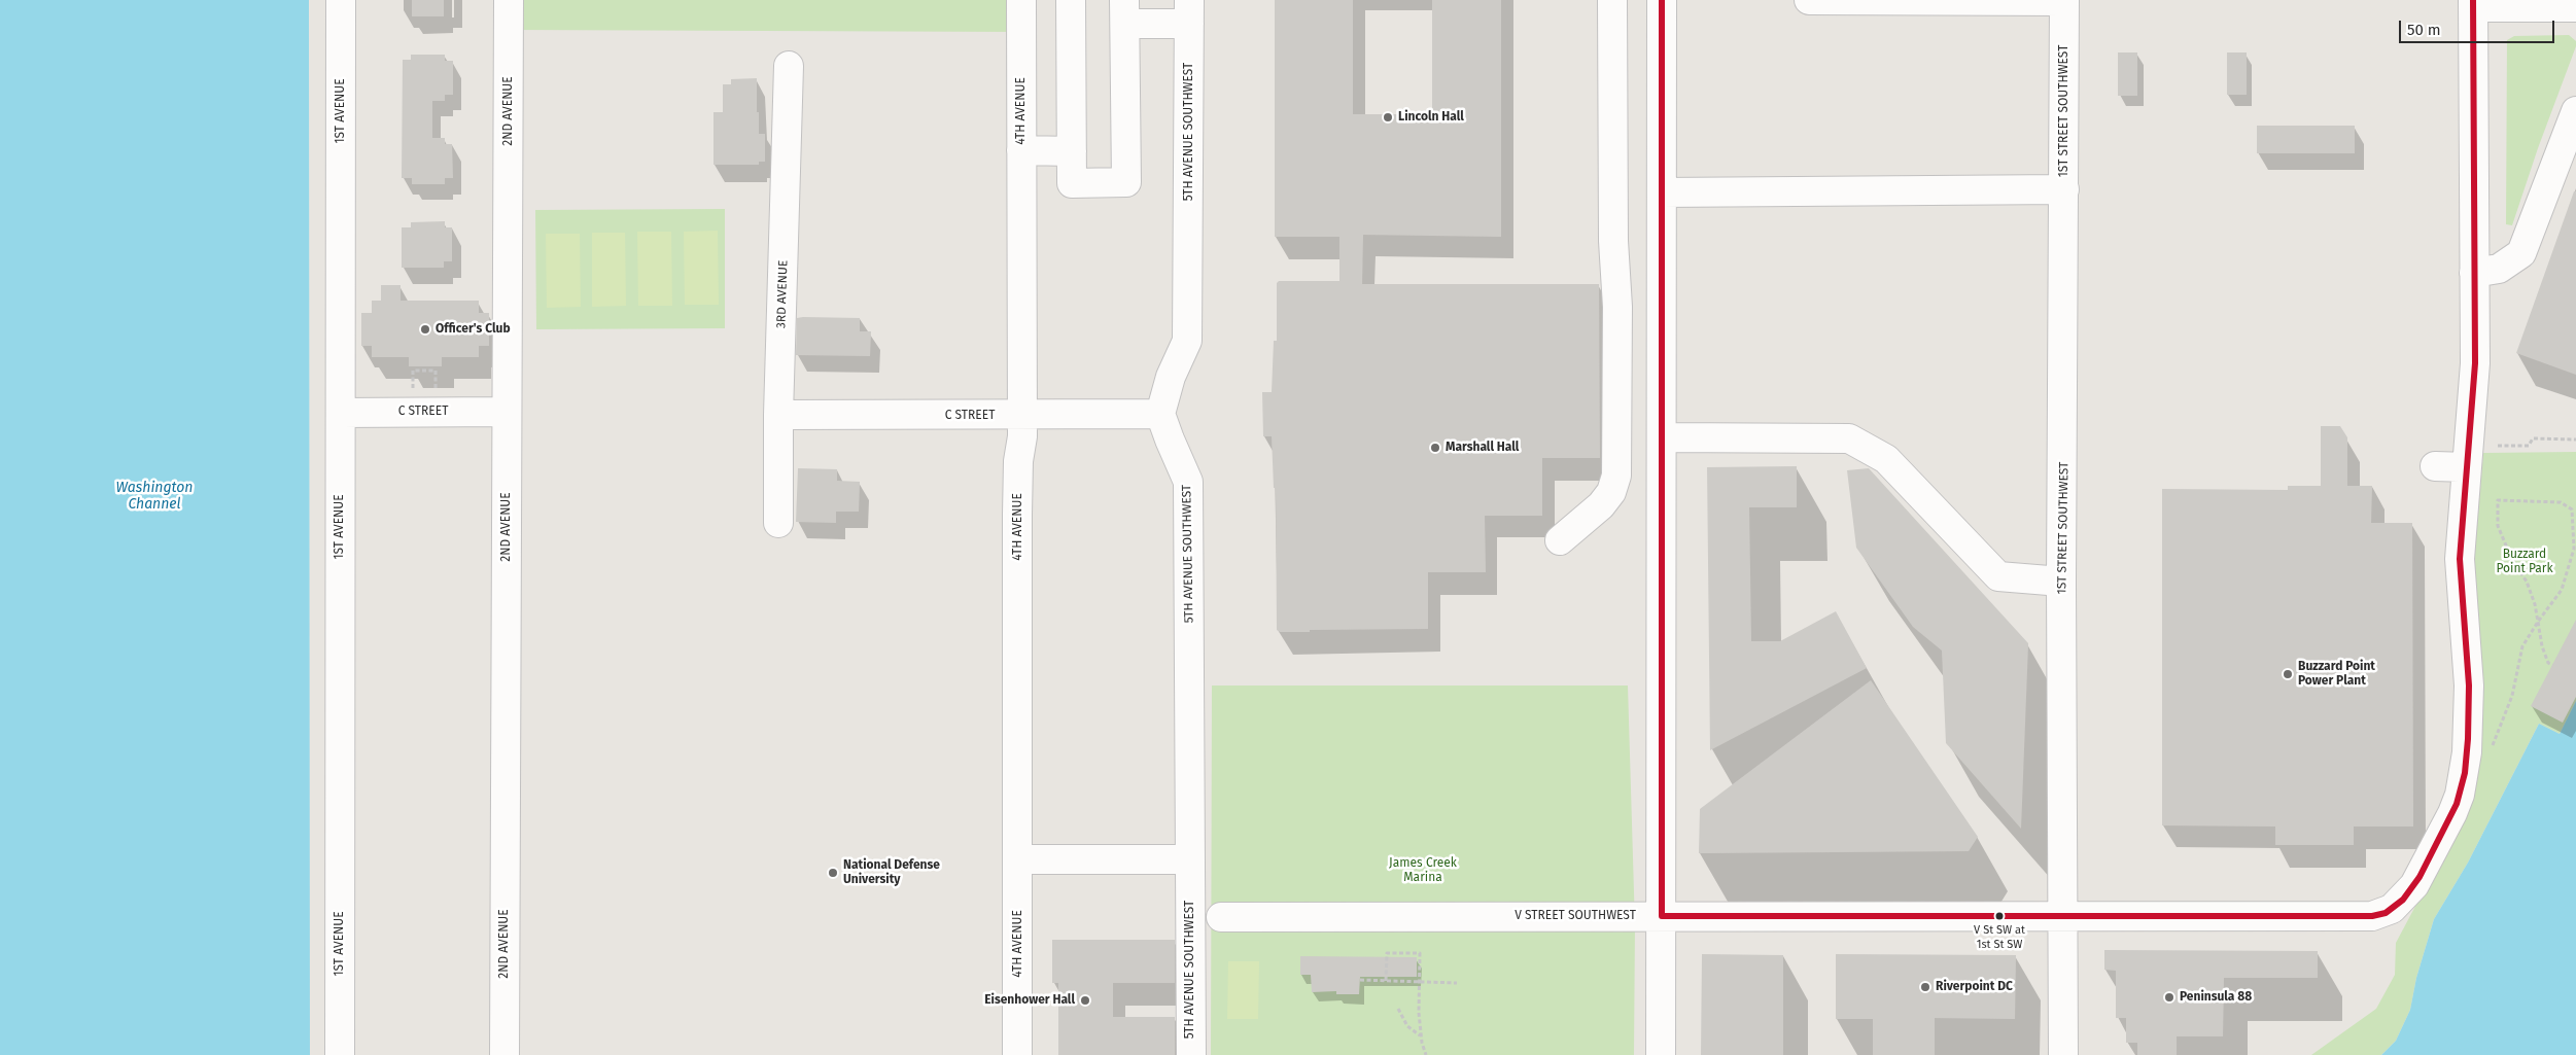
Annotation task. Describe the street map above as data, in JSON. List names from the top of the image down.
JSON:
{
  "streets": {
    "street": [
      "1ST AVENUE",
      "2ND AVENUE",
      "4TH AVENUE",
      "1ST STREET SOUTHWEST",
      "5TH AVENUE SOUTHWEST",
      "3RD AVENUE",
      "C STREET",
      "V STREET SOUTHWEST"
    ]
  },
  "crossings": [
    ["1ST AVENUE", "C STREET"],
    ["2ND AVENUE", "C STREET"],
    ["4TH AVENUE", "C STREET"],
    ["1ST STREET SOUTHWEST", "V STREET SOUTHWEST"],
    ["5TH AVENUE SOUTHWEST", "C STREET"],
    ["3RD AVENUE", "C STREET"]
  ],
  "water": ["Washington Channel"],
  "parks": ["Buzzard Point Park", "James Creek Marina"],
  "places": [
    "Lincoln Hall",
    "Officer's Club",
    "Marshall Hall",
    "Buzzard Point Power Plant",
    "National Defense University",
    "V St SW at 1st St SW",
    "Riverpoint DC",
    "Peninsula 88",
    "Eisenhower Hall"
  ],
  "scale_bar": "50 m"
}
